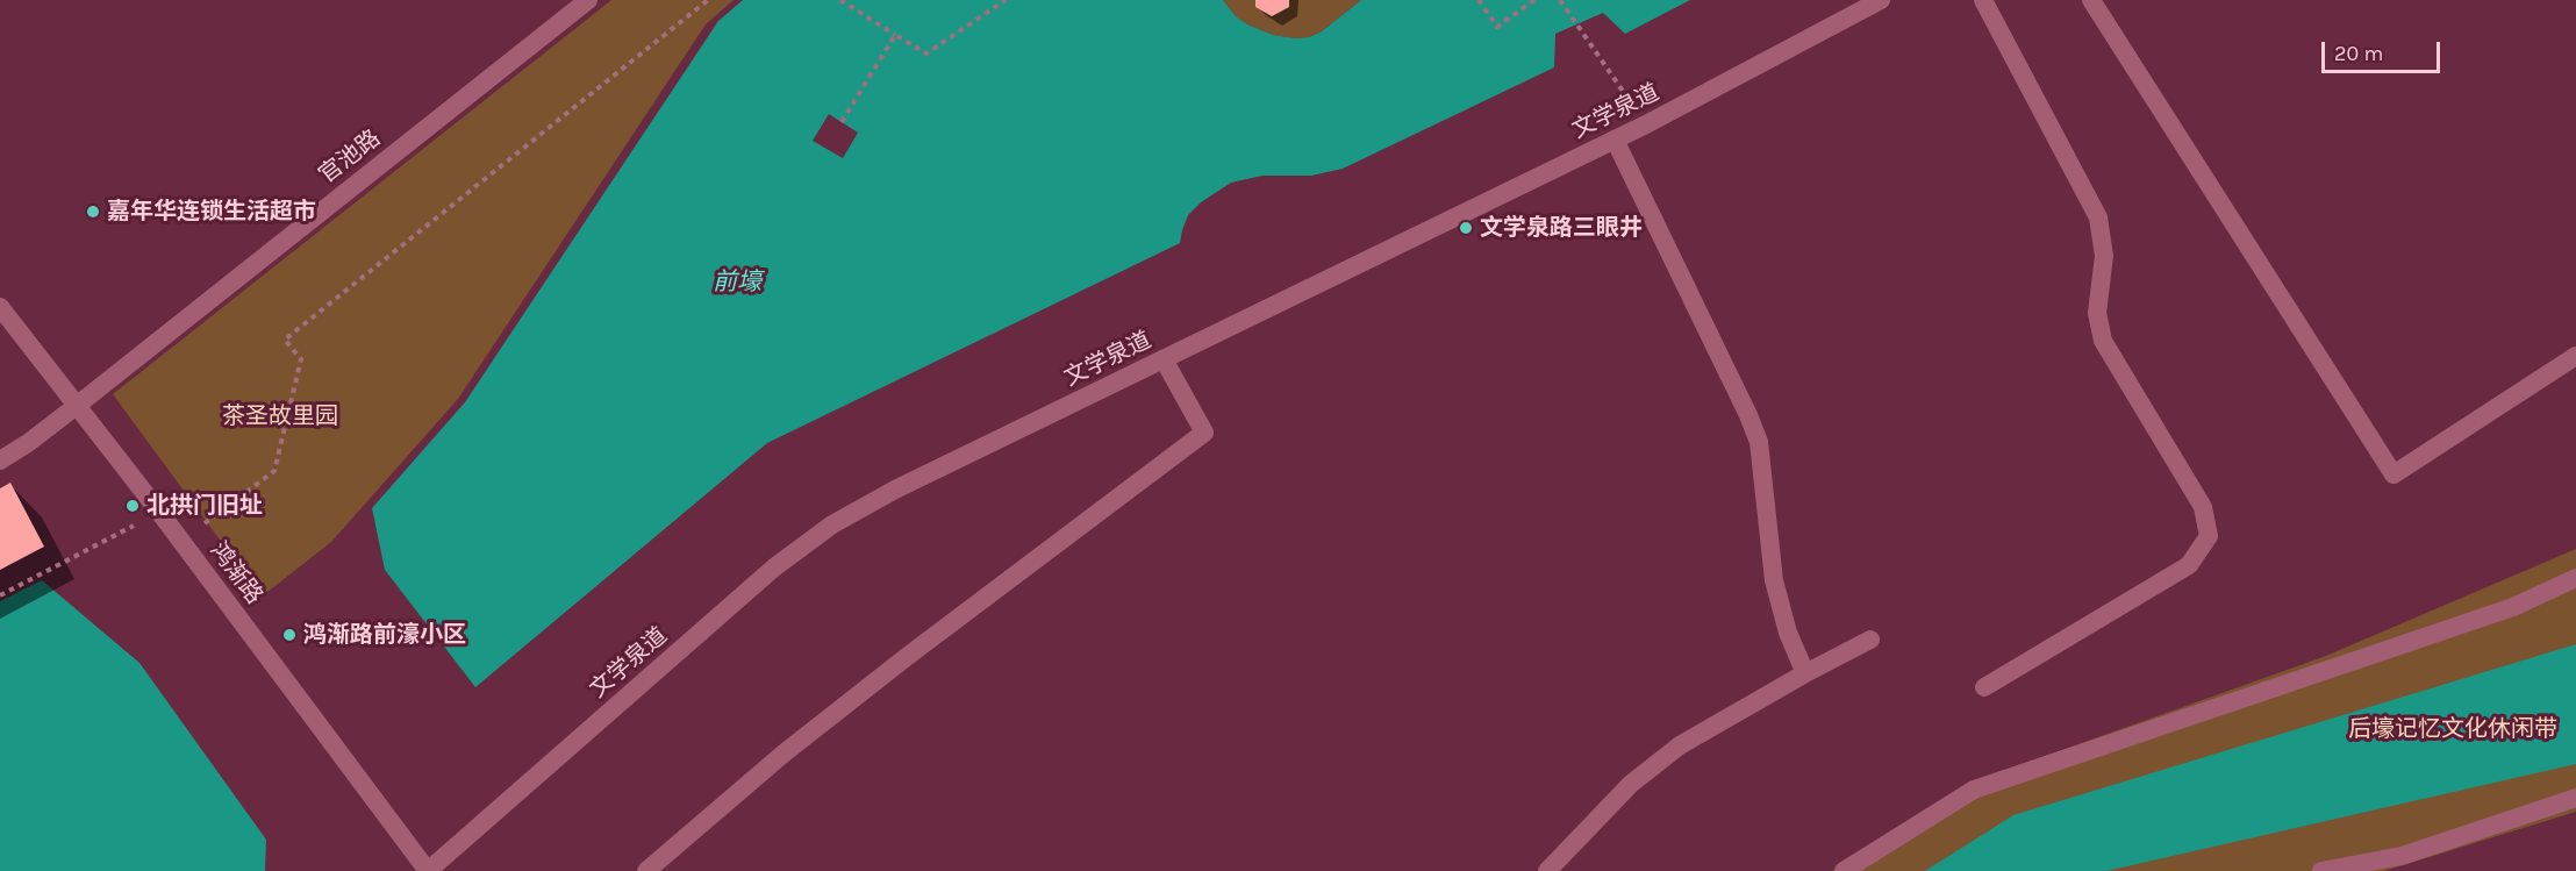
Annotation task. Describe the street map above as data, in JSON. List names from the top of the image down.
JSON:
{
  "streets": {
    "street": ["文学泉道", "官池路", "鸿渐路"]
  },
  "crossings": [
    ["文学泉道", "鸿渐路"],
    ["官池路", "鸿渐路"]
  ],
  "water": ["前壕"],
  "parks": ["茶圣故里园", "后壕记忆文化休闲带"],
  "places": [
    "嘉年华连锁生活超市",
    "文学泉路三眼井",
    "北拱门旧址",
    "鸿渐路前濠小区"
  ],
  "scale_bar": "20 m"
}
